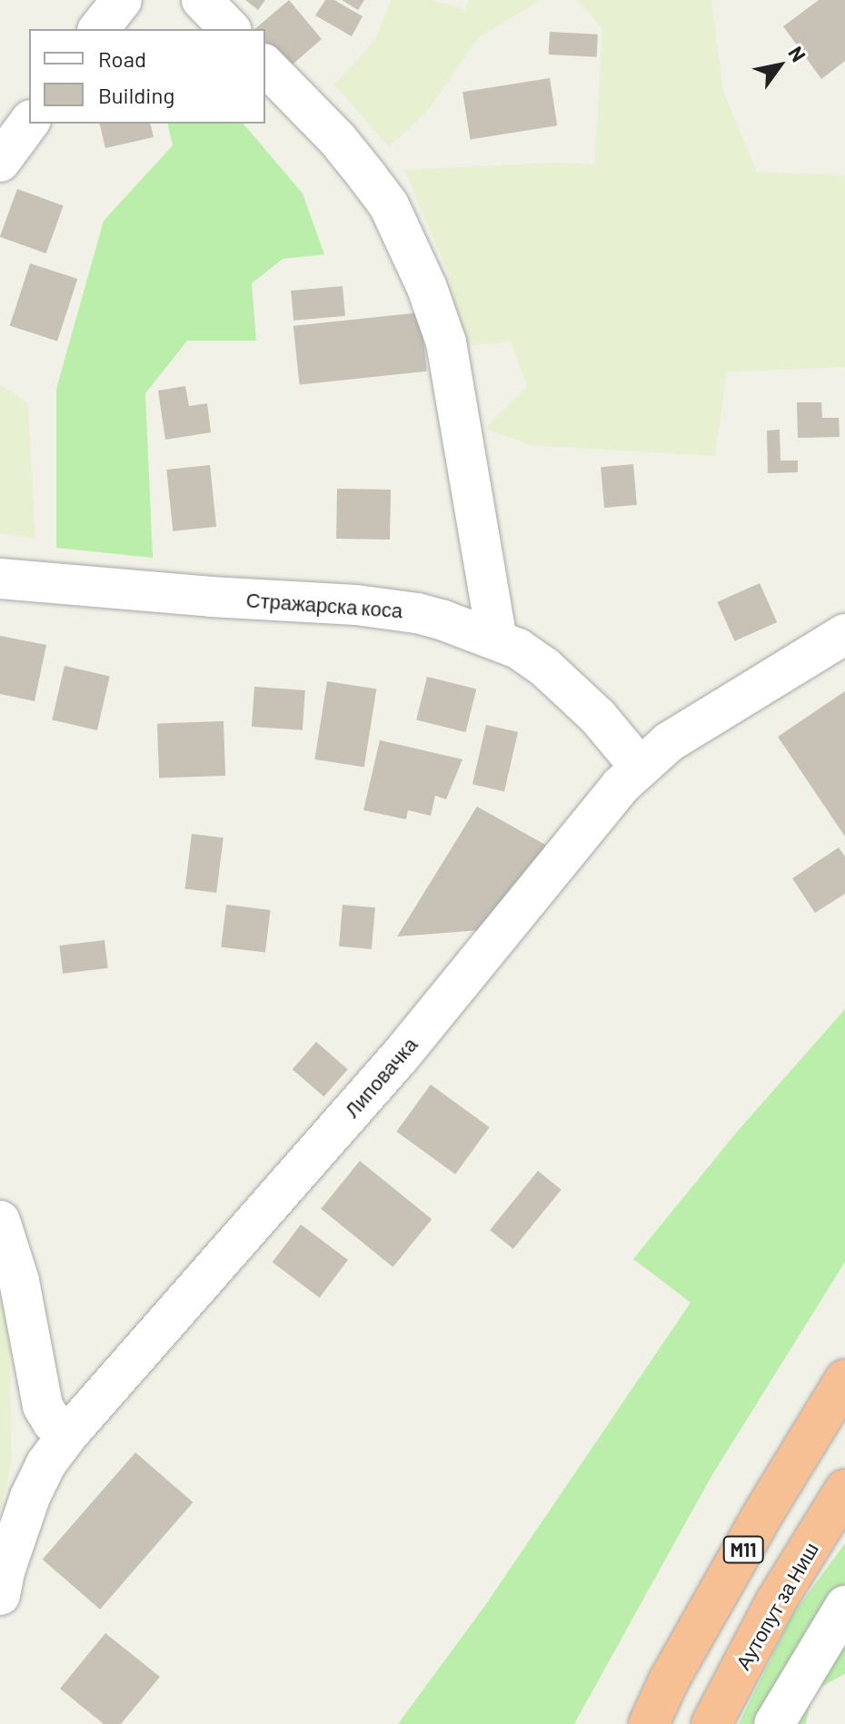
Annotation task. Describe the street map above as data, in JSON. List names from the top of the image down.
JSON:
{
  "streets": {
    "highway": ["M11", "Аутопут за Ниш"],
    "street": ["Стражарска коса", "Липовачка"]
  },
  "crossings": [
    ["Стражарска коса", "Липовачка"]
  ],
  "legend": ["Road", "Building"],
  "north": "top right"
}
